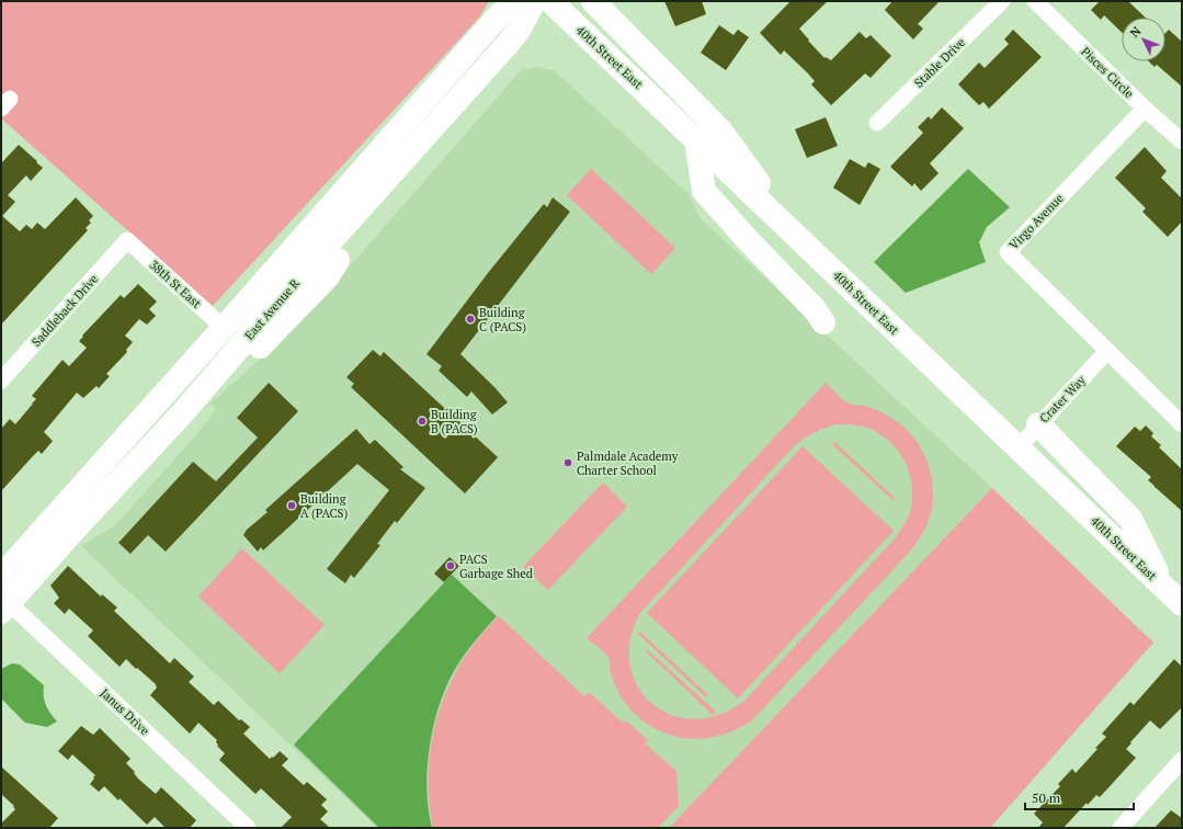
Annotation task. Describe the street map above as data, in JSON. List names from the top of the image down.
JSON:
{
  "streets": {
    "main road": ["40th Street East", "East Avenue R"],
    "street": [
      "Stable Drive",
      "Pisces Circle",
      "Virgo Avenue",
      "38th St East",
      "Saddleback Drive",
      "Crater Way",
      "Janus Drive"
    ]
  },
  "crossings": [
    ["40th Street East", "Crater Way"],
    ["Pisces Circle", "Virgo Avenue"],
    ["Virgo Avenue", "Crater Way"],
    ["38th St East", "East Avenue R"],
    ["38th St East", "Saddleback Drive"],
    ["East Avenue R", "Janus Drive"]
  ],
  "places": [
    "Building C (PACS)",
    "Building B (PACS)",
    "Palmdale Academy Charter School",
    "Building A (PACS)",
    "PACS Garbage Shed"
  ],
  "scale_bar": "50 m",
  "north": "top left"
}
